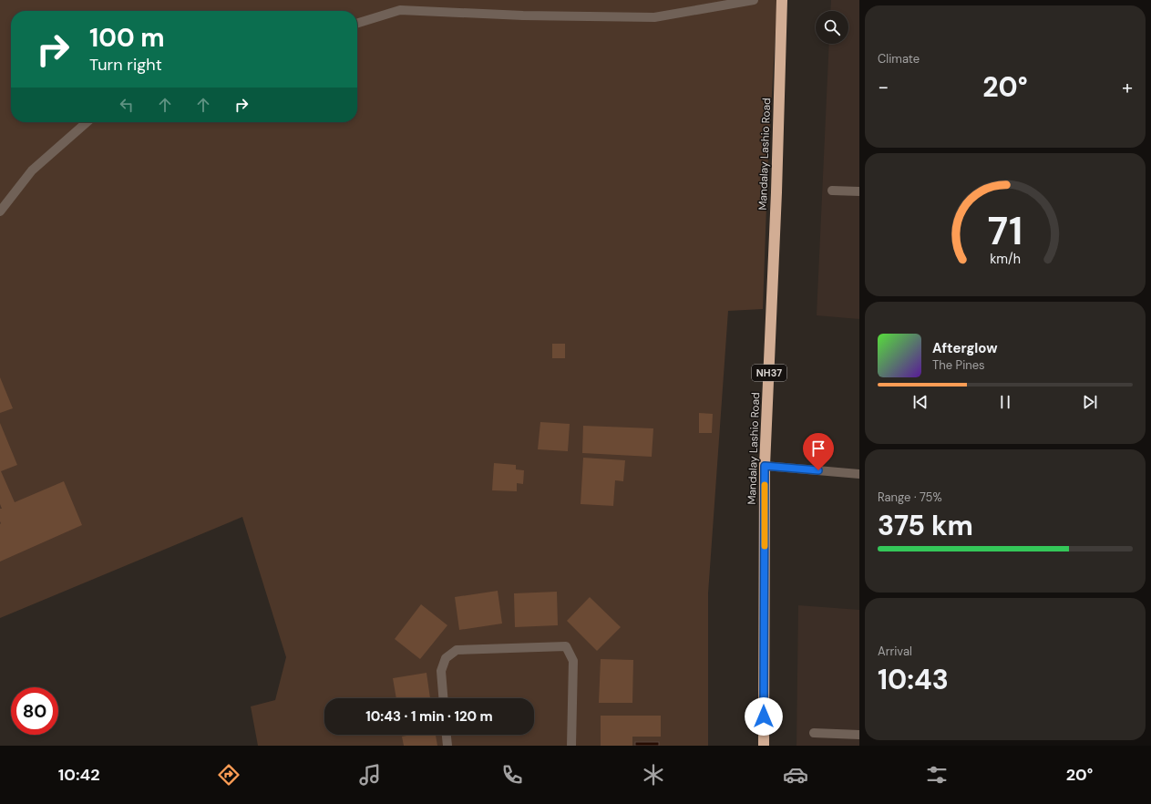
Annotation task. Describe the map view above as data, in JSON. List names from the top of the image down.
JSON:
{
  "streets": {
    "highway": ["Mandalay Lashio Road", "NH37"]
  },
  "page": {
    "tile": [
      "Climate",
      ["Range · 75%", "375 km"],
      ["Arrival", "10:43"]
    ],
    "turn": ["100 m", "Turn right"],
    "heat": ["−", "20°", "+"],
    "song": ["Afterglow", "The Pines"],
    "limit": "80",
    "trip": "10:43 · 1 min · 120 m",
    "tabs": ["10:42", "20°"],
    "gauge": ["71", "km/h"]
  }
}
